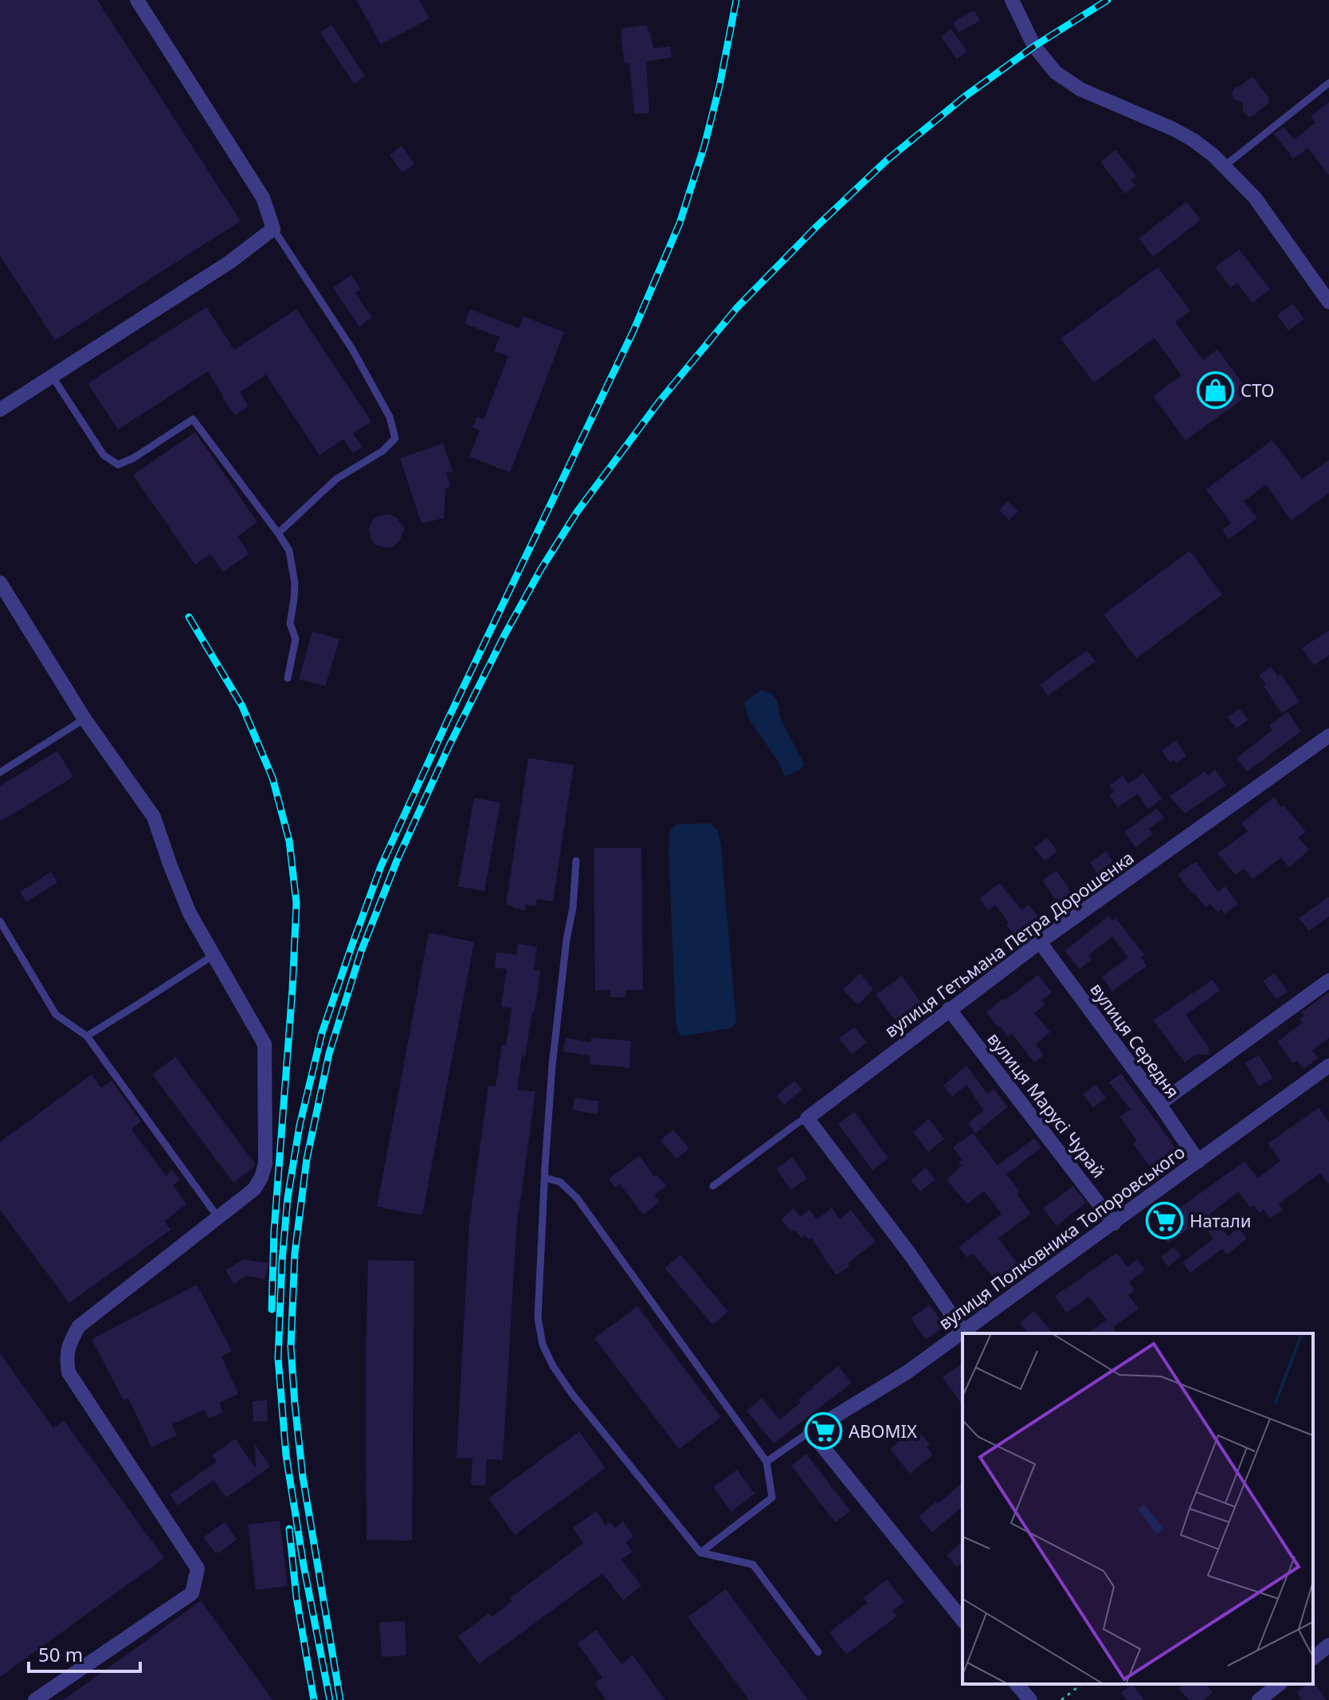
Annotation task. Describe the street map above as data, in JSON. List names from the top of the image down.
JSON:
{
  "streets": {
    "street": [
      "вулиця Гетьмана Петра Дорошенка",
      "вулиця Середня",
      "вулиця Марусі Чурай",
      "вулиця Полковника Топоровського"
    ]
  },
  "crossings": [
    ["вулиця Гетьмана Петра Дорошенка", "вулиця Середня"],
    ["вулиця Гетьмана Петра Дорошенка", "вулиця Марусі Чурай"],
    ["вулиця Середня", "вулиця Полковника Топоровського"],
    ["вулиця Марусі Чурай", "вулиця Полковника Топоровського"]
  ],
  "places": {
    "shop": ["СТО"],
    "supermarket": ["Натали", "ABOMIX"]
  },
  "scale_bar": "50 m"
}
